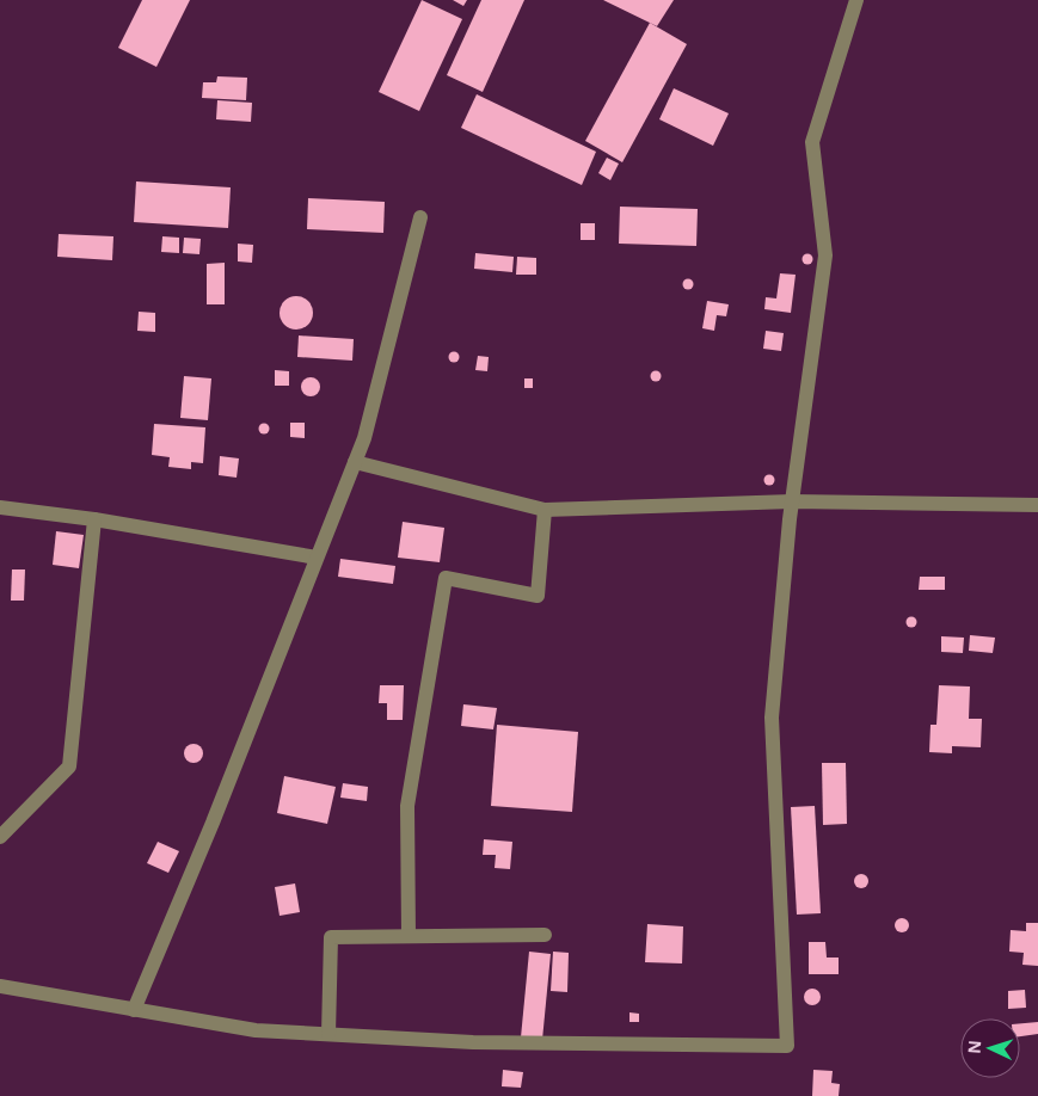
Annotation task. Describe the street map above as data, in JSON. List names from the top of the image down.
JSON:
{
  "north": "left"
}
